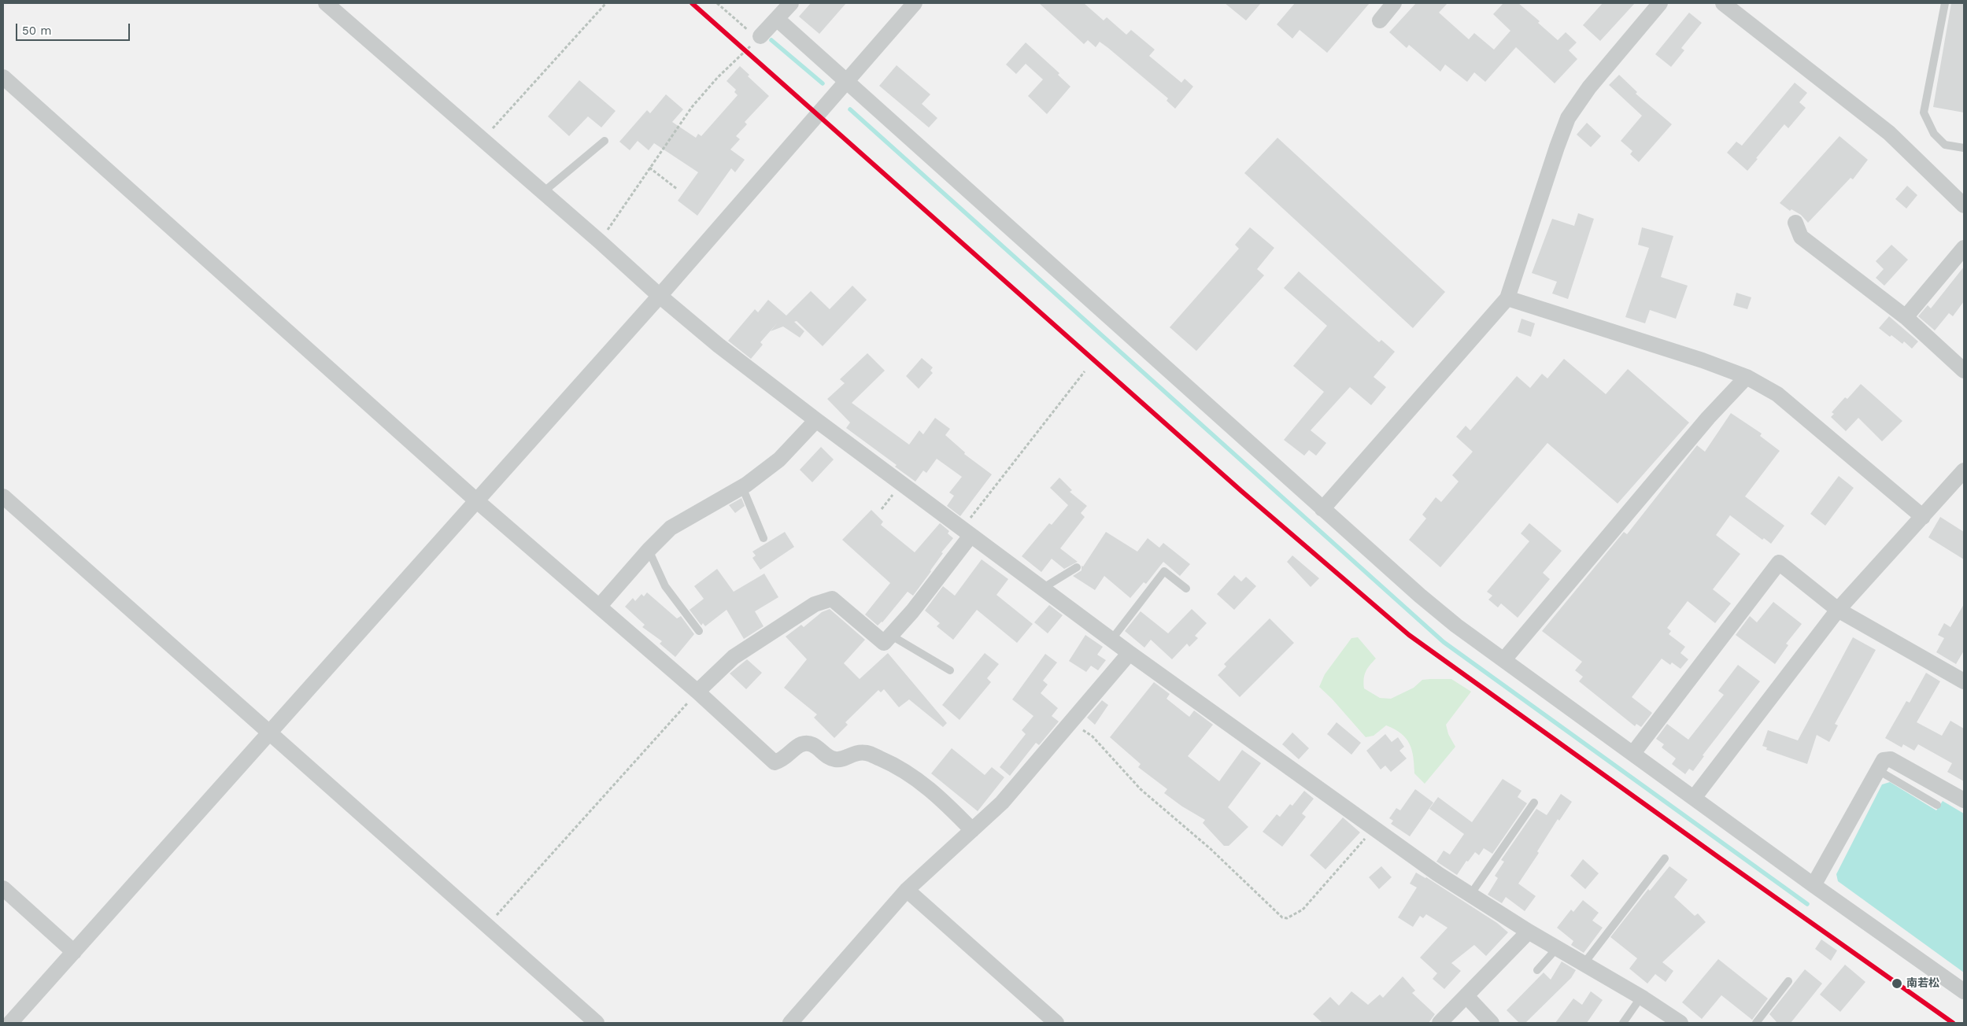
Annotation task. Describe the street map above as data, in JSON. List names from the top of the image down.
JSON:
{
  "places": ["南若松"],
  "scale_bar": "50 m"
}
